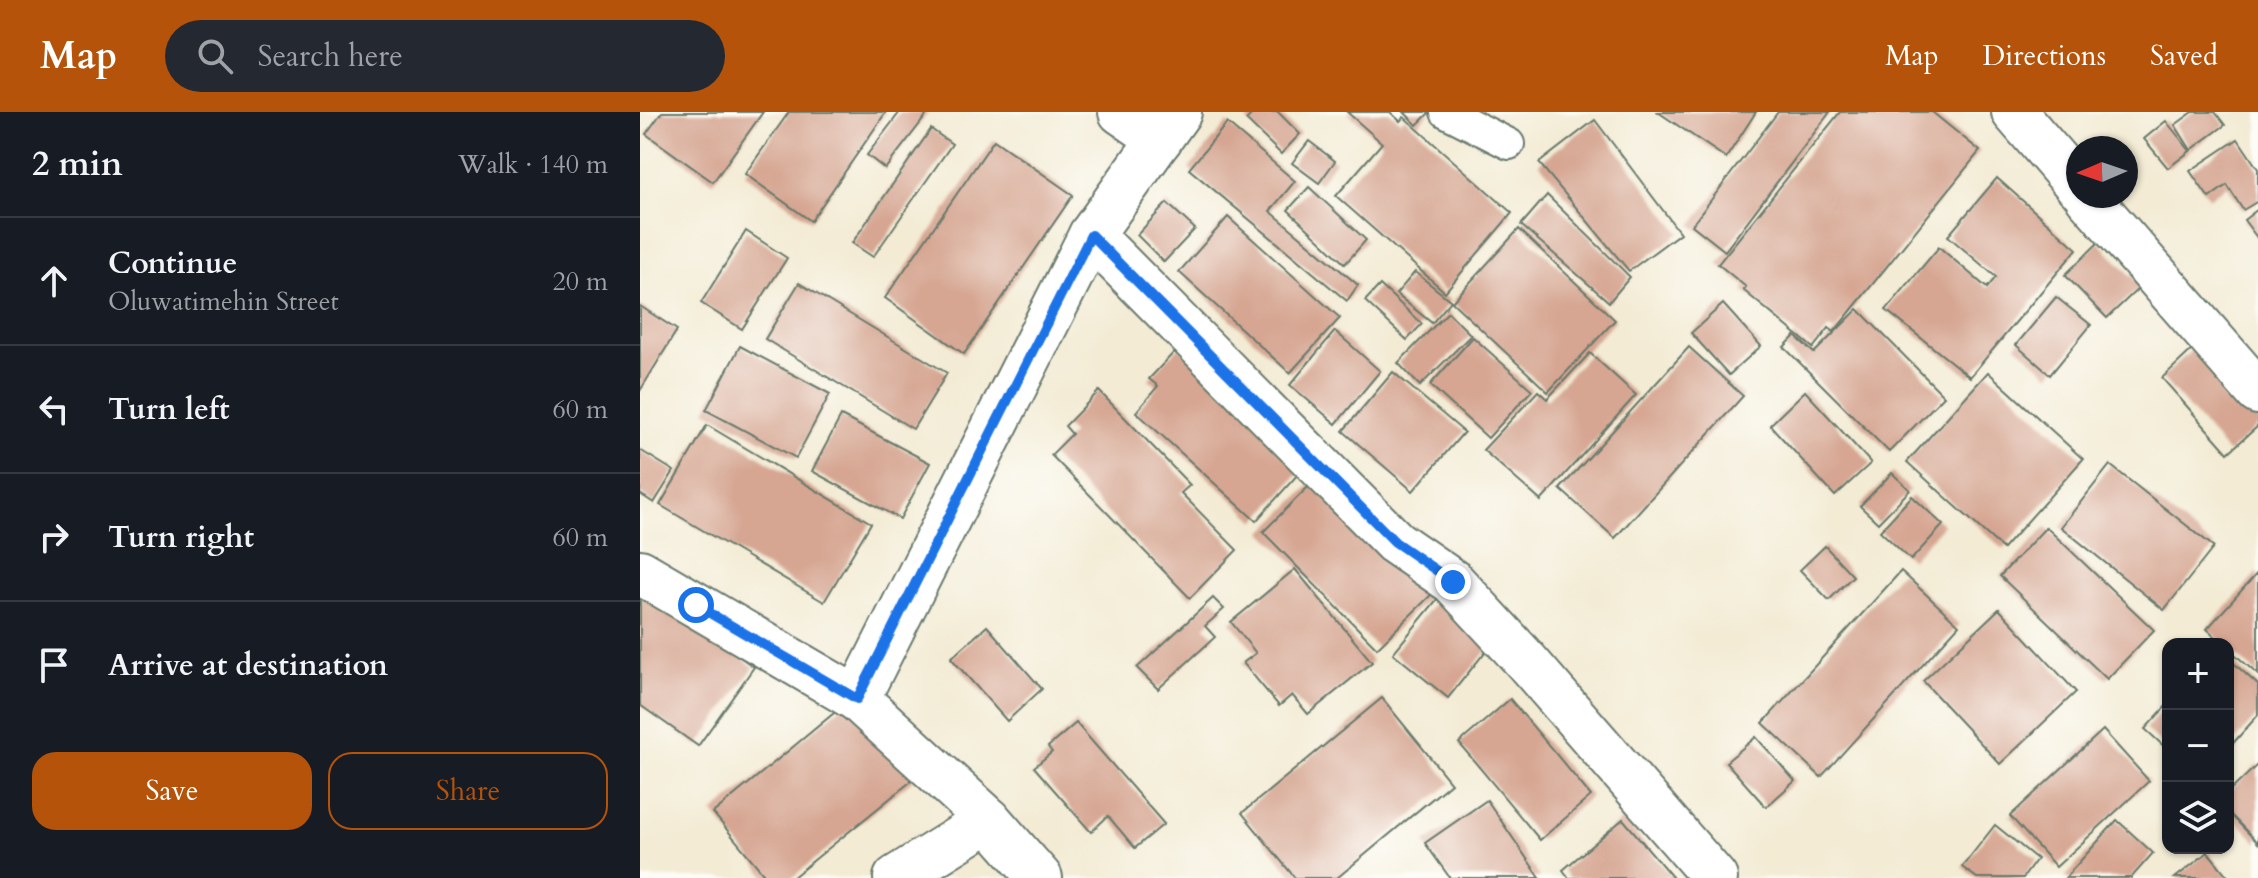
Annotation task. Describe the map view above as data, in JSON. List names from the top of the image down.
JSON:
{
  "north": "left",
  "page": {
    "header": "Map",
    "search": "Search here",
    "nav": ["Map", "Directions", "Saved"],
    "heading": ["2 min", "Walk · 140 m"],
    "list": [
      ["Continue", "Oluwatimehin Street", "20 m"],
      ["Turn left", "60 m"],
      ["Turn right", "60 m"],
      "Arrive at destination"
    ],
    "map_buttons": ["+", "−"],
    "buttons": ["Save", "Share"]
  }
}
